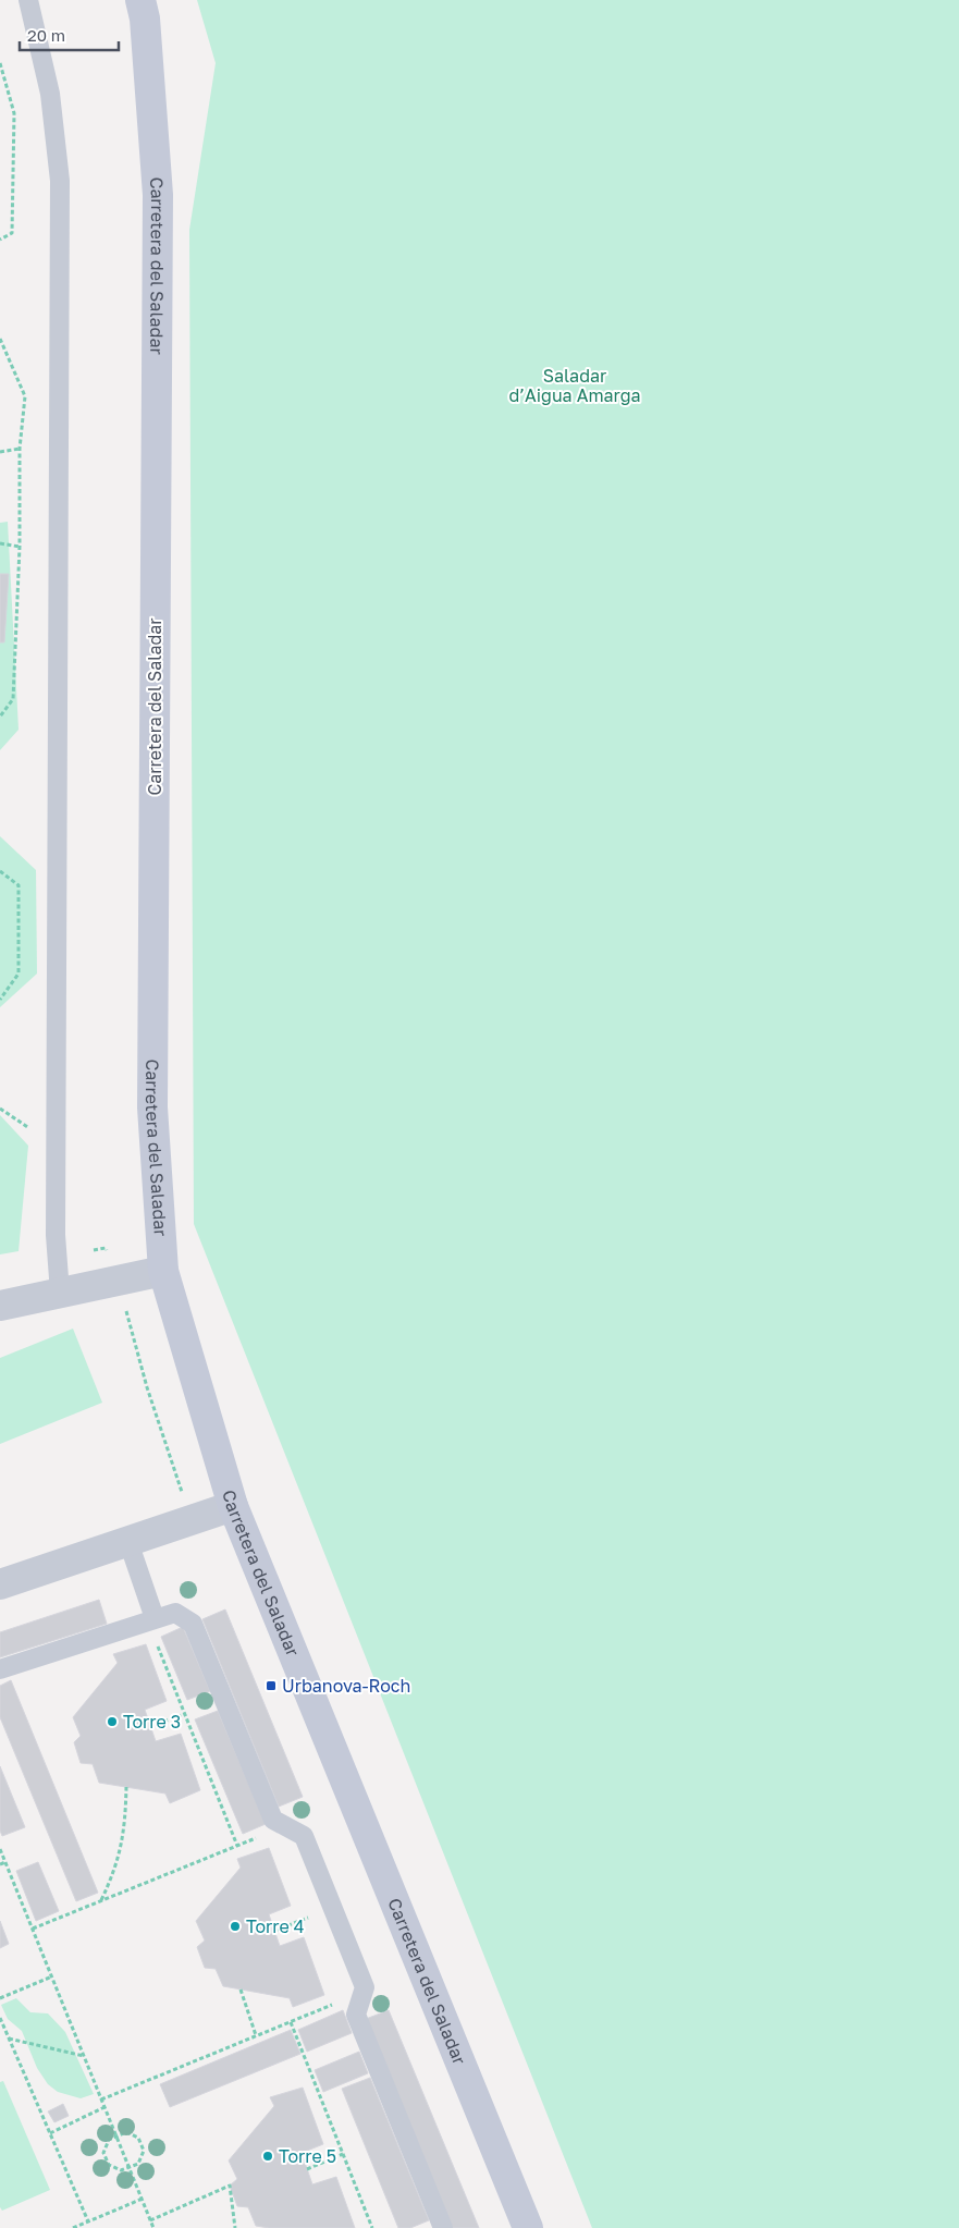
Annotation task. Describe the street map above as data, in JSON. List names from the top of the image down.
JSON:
{
  "streets": {
    "street": ["Carretera del Saladar"]
  },
  "parks": ["Saladar d’Aigua Amarga"],
  "places": {
    "transit": ["Urbanova-Roch"],
    "other": ["Torre 3", "Torre 4", "Torre 5"]
  },
  "scale_bar": "20 m"
}
